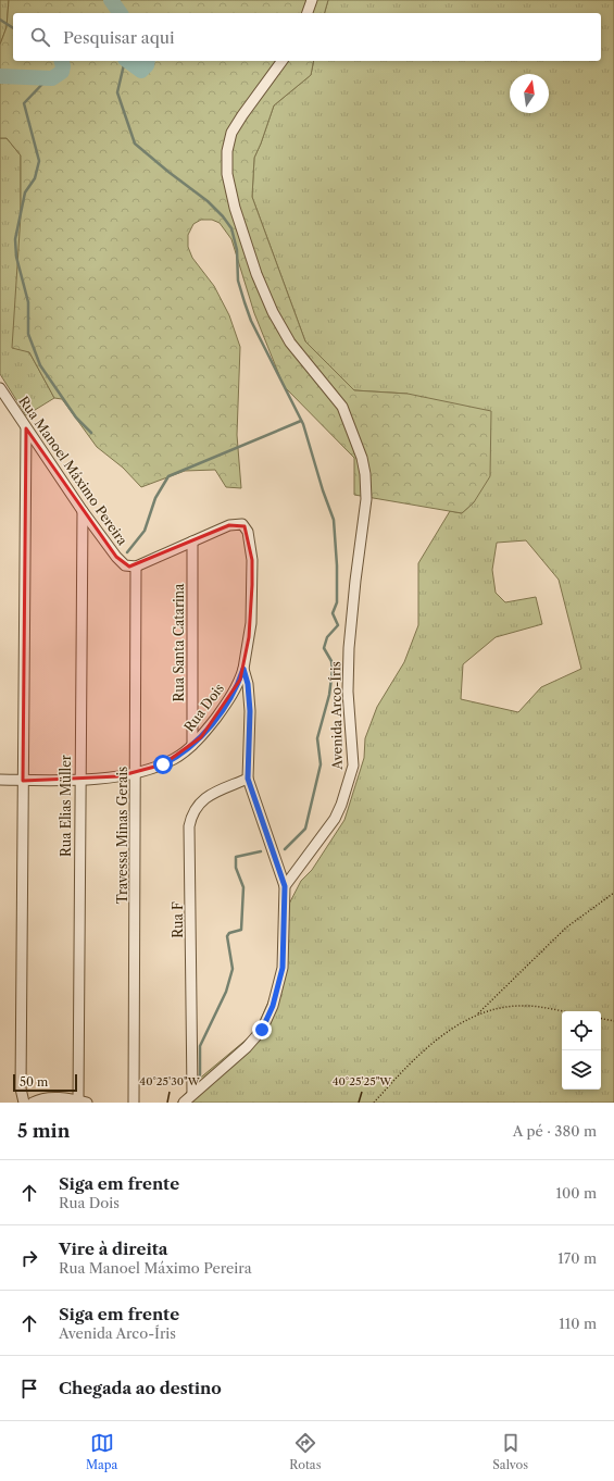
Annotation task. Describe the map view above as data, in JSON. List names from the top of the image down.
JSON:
{
  "streets": {
    "street": [
      "Rua Manoel Máximo Pereira",
      "Rua Santa Catarina",
      "Rua Dois",
      "Avenida Arco-Íris",
      "Rua Elias Müller",
      "Travessa Minas Gerais",
      "Rua F"
    ]
  },
  "crossings": [
    ["Rua Manoel Máximo Pereira", "Rua Elias Müller"],
    ["Rua Manoel Máximo Pereira", "Travessa Minas Gerais"],
    ["Rua Santa Catarina", "Rua Dois"],
    ["Rua Dois", "Rua Elias Müller"],
    ["Rua Dois", "Travessa Minas Gerais"]
  ],
  "scale_bar": "50 m",
  "north": "top",
  "page": {
    "search": "Pesquisar aqui",
    "scale": "50 m",
    "heading": ["5 min", "A pé · 380 m"],
    "list": [
      ["Siga em frente", "Rua Dois", "100 m"],
      ["Vire à direita", "Rua Manoel Máximo Pereira", "170 m"],
      ["Siga em frente", "Avenida Arco-Íris", "110 m"],
      "Chegada ao destino"
    ],
    "nav": ["Mapa", "Rotas", "Salvos"]
  },
  "coordinates": ["40°25'30\"W", "40°25'25\"W"]
}
